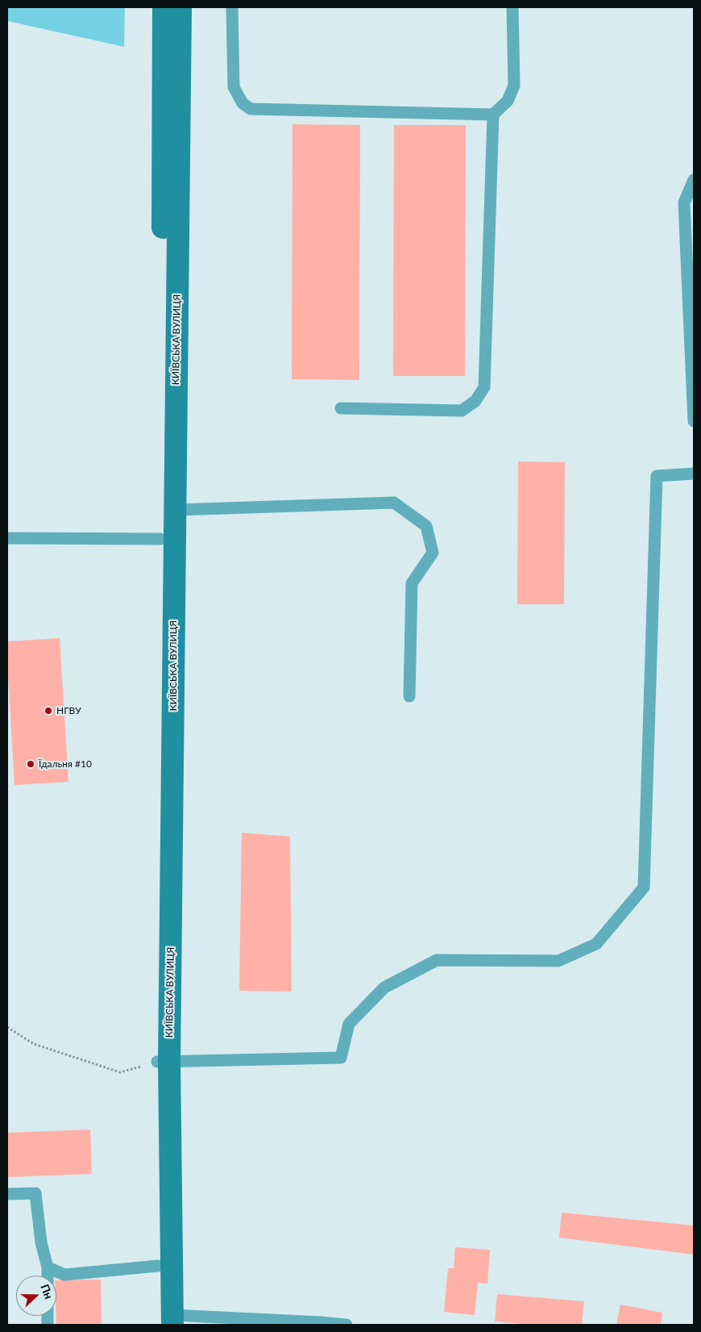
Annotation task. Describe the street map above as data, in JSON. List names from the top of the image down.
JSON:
{
  "streets": {
    "main road": ["КИЇВСЬКА ВУЛИЦЯ"]
  },
  "places": ["НГВУ", "Їдальня #10"],
  "north": "right"
}
